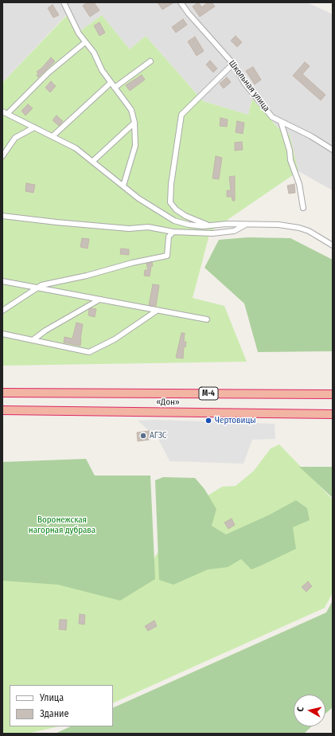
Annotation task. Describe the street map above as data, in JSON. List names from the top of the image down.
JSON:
{
  "streets": {
    "highway": ["М-4", "«Дон»"],
    "street": ["Школьная улица"]
  },
  "parks": ["Воронежская нагорная дубрава"],
  "places": ["Чертовицы", "АГЗС"],
  "legend": ["Улица", "Здание"],
  "north": "left"
}
